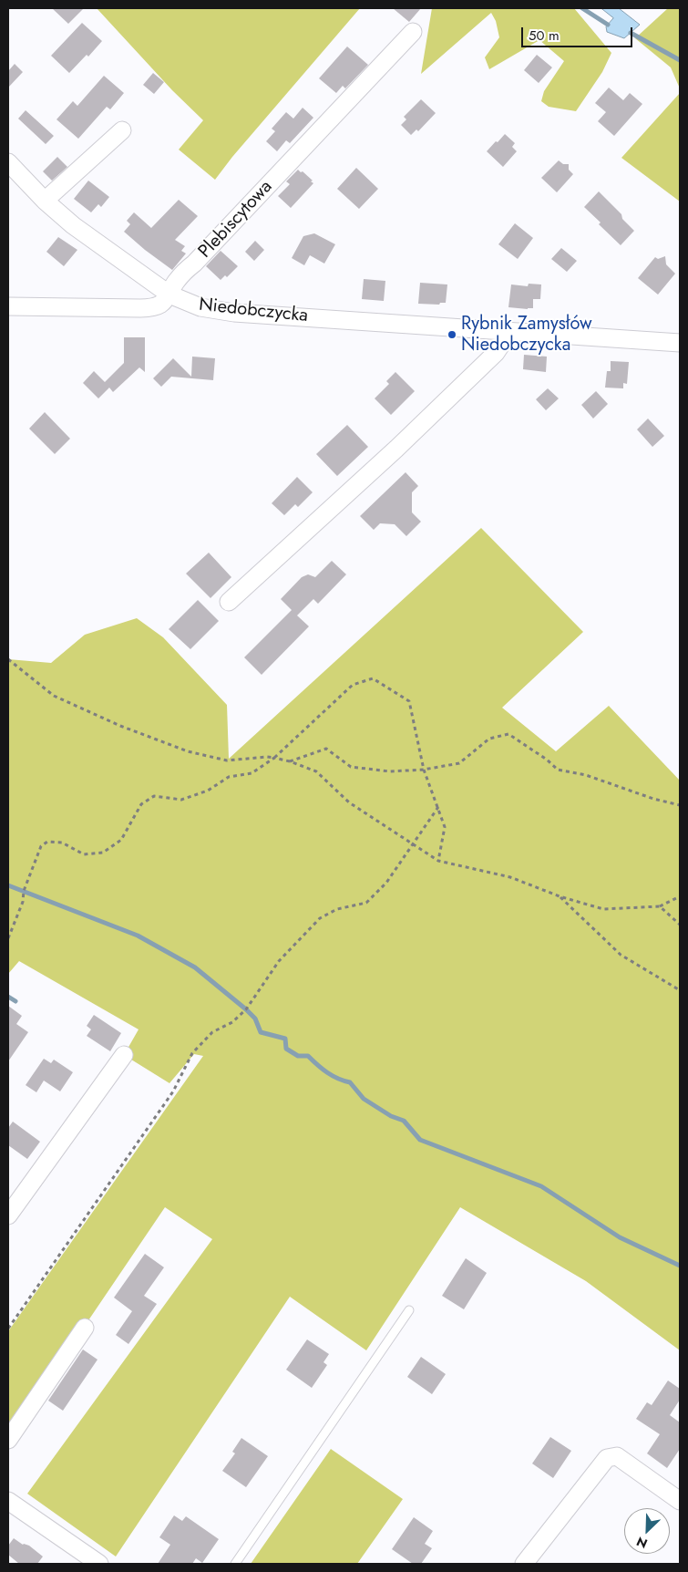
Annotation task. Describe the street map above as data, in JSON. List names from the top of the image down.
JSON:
{
  "streets": {
    "street": ["Plebiscytowa", "Niedobczycka"]
  },
  "crossings": [
    ["Plebiscytowa", "Niedobczycka"]
  ],
  "places": ["Rybnik Zamysłów Niedobczycka"],
  "scale_bar": "50 m",
  "north": "bottom left"
}
